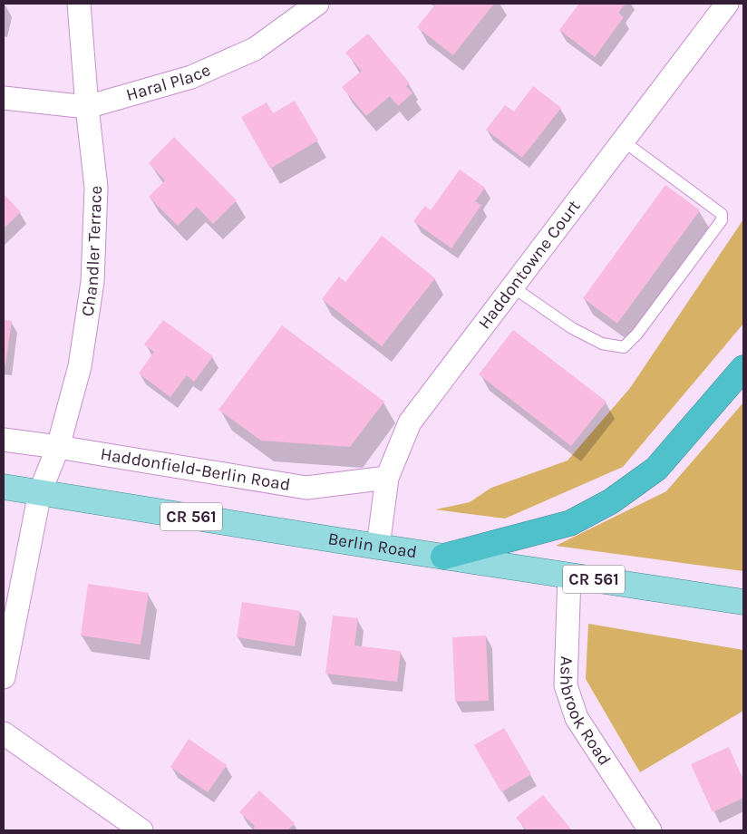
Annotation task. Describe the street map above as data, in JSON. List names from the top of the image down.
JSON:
{
  "streets": {
    "main road": ["CR 561", "Berlin Road"],
    "street": [
      "Haral Place",
      "Chandler Terrace",
      "Haddontowne Court",
      "Haddonfield-Berlin Road",
      "Ashbrook Road"
    ]
  },
  "crossings": [
    ["Haral Place", "Chandler Terrace"],
    ["Chandler Terrace", "Haddonfield-Berlin Road"],
    ["Chandler Terrace", "Berlin Road"],
    ["Haddontowne Court", "Haddonfield-Berlin Road"],
    ["Haddontowne Court", "Berlin Road"],
    ["Berlin Road", "Ashbrook Road"]
  ]
}
